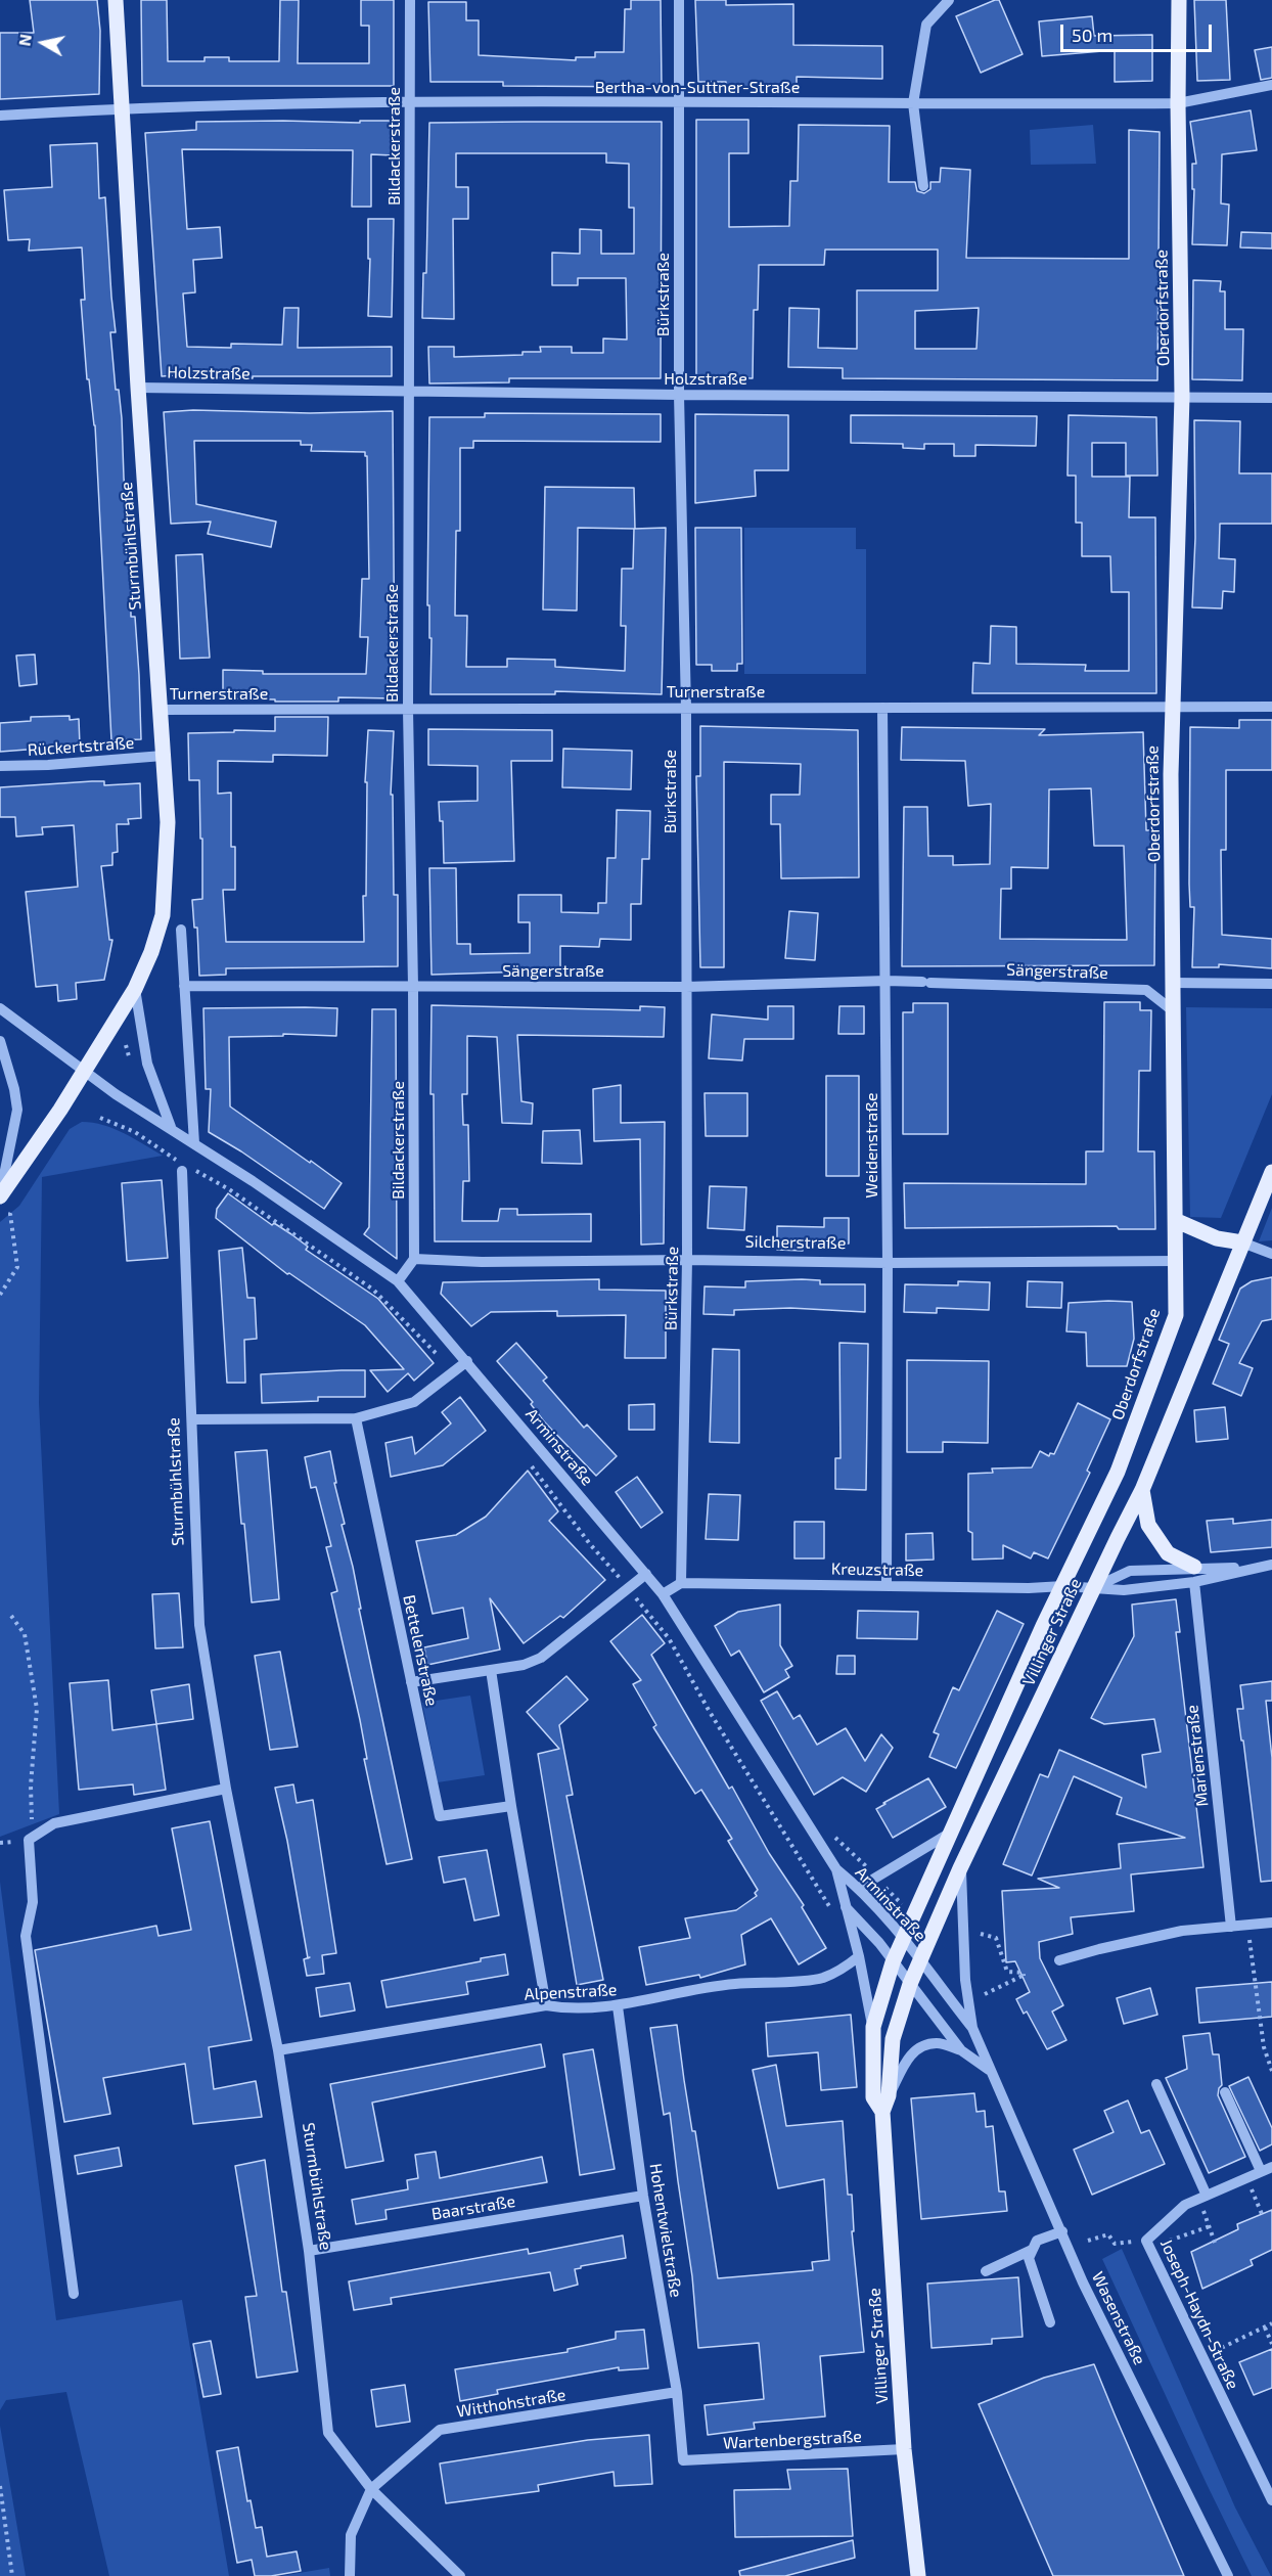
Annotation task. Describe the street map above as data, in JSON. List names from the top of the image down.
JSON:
{
  "streets": {
    "main road": ["Oberdorfstraße", "Sturmbühlstraße", "Villinger Straße"],
    "street": [
      "Bertha-von-Suttner-Straße",
      "Bildackerstraße",
      "Bürkstraße",
      "Holzstraße",
      "Turnerstraße",
      "Rückertstraße",
      "Sängerstraße",
      "Weidenstraße",
      "Silcherstraße",
      "Arminstraße",
      "Kreuzstraße",
      "Bettelenstraße",
      "Marienstraße",
      "Alpenstraße",
      "Baarstraße",
      "Hohentwielstraße",
      "Joseph-Haydn-Straße",
      "Wasenstraße",
      "Witthohstraße",
      "Wartenbergstraße"
    ]
  },
  "crossings": [
    ["Bertha-von-Suttner-Straße", "Bildackerstraße"],
    ["Bertha-von-Suttner-Straße", "Bürkstraße"],
    ["Bertha-von-Suttner-Straße", "Oberdorfstraße"],
    ["Bertha-von-Suttner-Straße", "Sturmbühlstraße"],
    ["Bildackerstraße", "Holzstraße"],
    ["Bildackerstraße", "Turnerstraße"],
    ["Bildackerstraße", "Sängerstraße"],
    ["Bildackerstraße", "Silcherstraße"],
    ["Bürkstraße", "Holzstraße"],
    ["Bürkstraße", "Turnerstraße"],
    ["Bürkstraße", "Sängerstraße"],
    ["Bürkstraße", "Silcherstraße"],
    ["Bürkstraße", "Kreuzstraße"],
    ["Oberdorfstraße", "Holzstraße"],
    ["Oberdorfstraße", "Turnerstraße"],
    ["Oberdorfstraße", "Sängerstraße"],
    ["Oberdorfstraße", "Silcherstraße"],
    ["Oberdorfstraße", "Kreuzstraße"],
    ["Oberdorfstraße", "Villinger Straße"],
    ["Holzstraße", "Sturmbühlstraße"],
    ["Sturmbühlstraße", "Turnerstraße"],
    ["Sturmbühlstraße", "Rückertstraße"],
    ["Sturmbühlstraße", "Arminstraße"],
    ["Sturmbühlstraße", "Alpenstraße"],
    ["Sturmbühlstraße", "Baarstraße"],
    ["Sturmbühlstraße", "Witthohstraße"],
    ["Turnerstraße", "Weidenstraße"],
    ["Sängerstraße", "Weidenstraße"],
    ["Weidenstraße", "Silcherstraße"],
    ["Weidenstraße", "Kreuzstraße"],
    ["Arminstraße", "Villinger Straße"],
    ["Arminstraße", "Alpenstraße"],
    ["Arminstraße", "Wasenstraße"],
    ["Kreuzstraße", "Villinger Straße"],
    ["Kreuzstraße", "Marienstraße"],
    ["Villinger Straße", "Wasenstraße"],
    ["Villinger Straße", "Wartenbergstraße"],
    ["Alpenstraße", "Hohentwielstraße"],
    ["Baarstraße", "Hohentwielstraße"],
    ["Hohentwielstraße", "Witthohstraße"],
    ["Hohentwielstraße", "Wartenbergstraße"]
  ],
  "scale_bar": "50 m",
  "north": "left"
}
